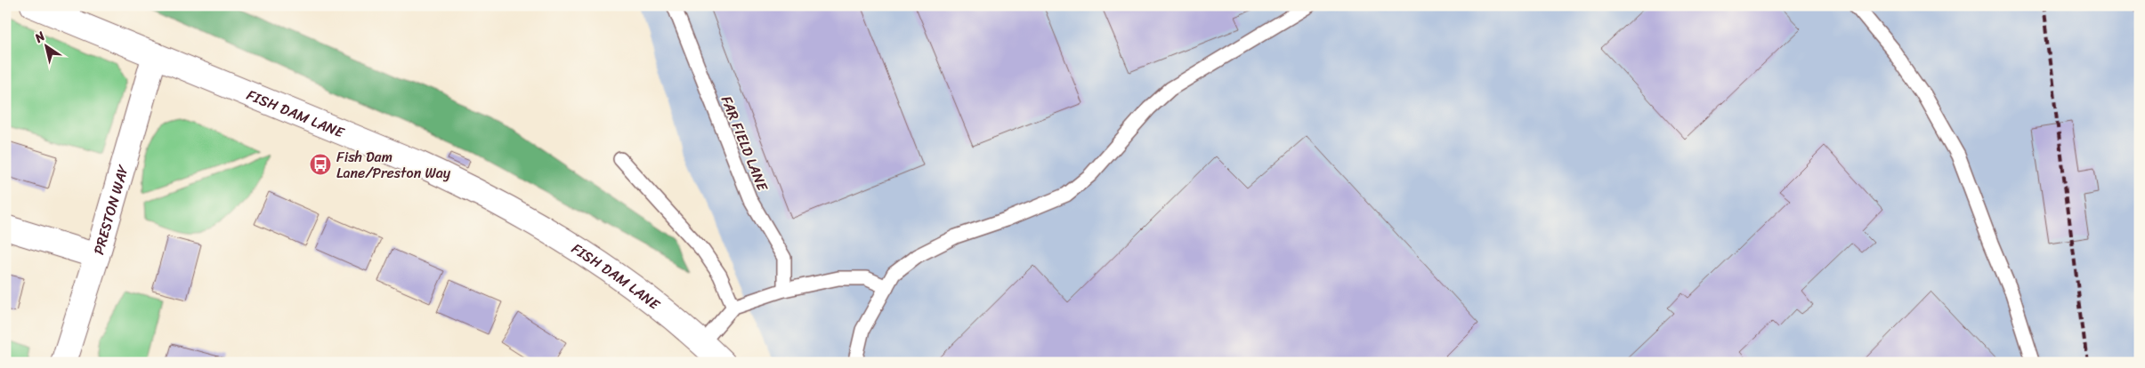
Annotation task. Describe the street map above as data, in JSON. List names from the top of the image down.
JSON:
{
  "streets": {
    "street": ["FISH DAM LANE", "PRESTON WAY"],
    "lane": ["FAR FIELD LANE"]
  },
  "crossings": [
    ["FISH DAM LANE", "PRESTON WAY"]
  ],
  "places": {
    "bus stop": ["Fish Dam Lane/Preston Way"]
  },
  "north": "top left"
}
